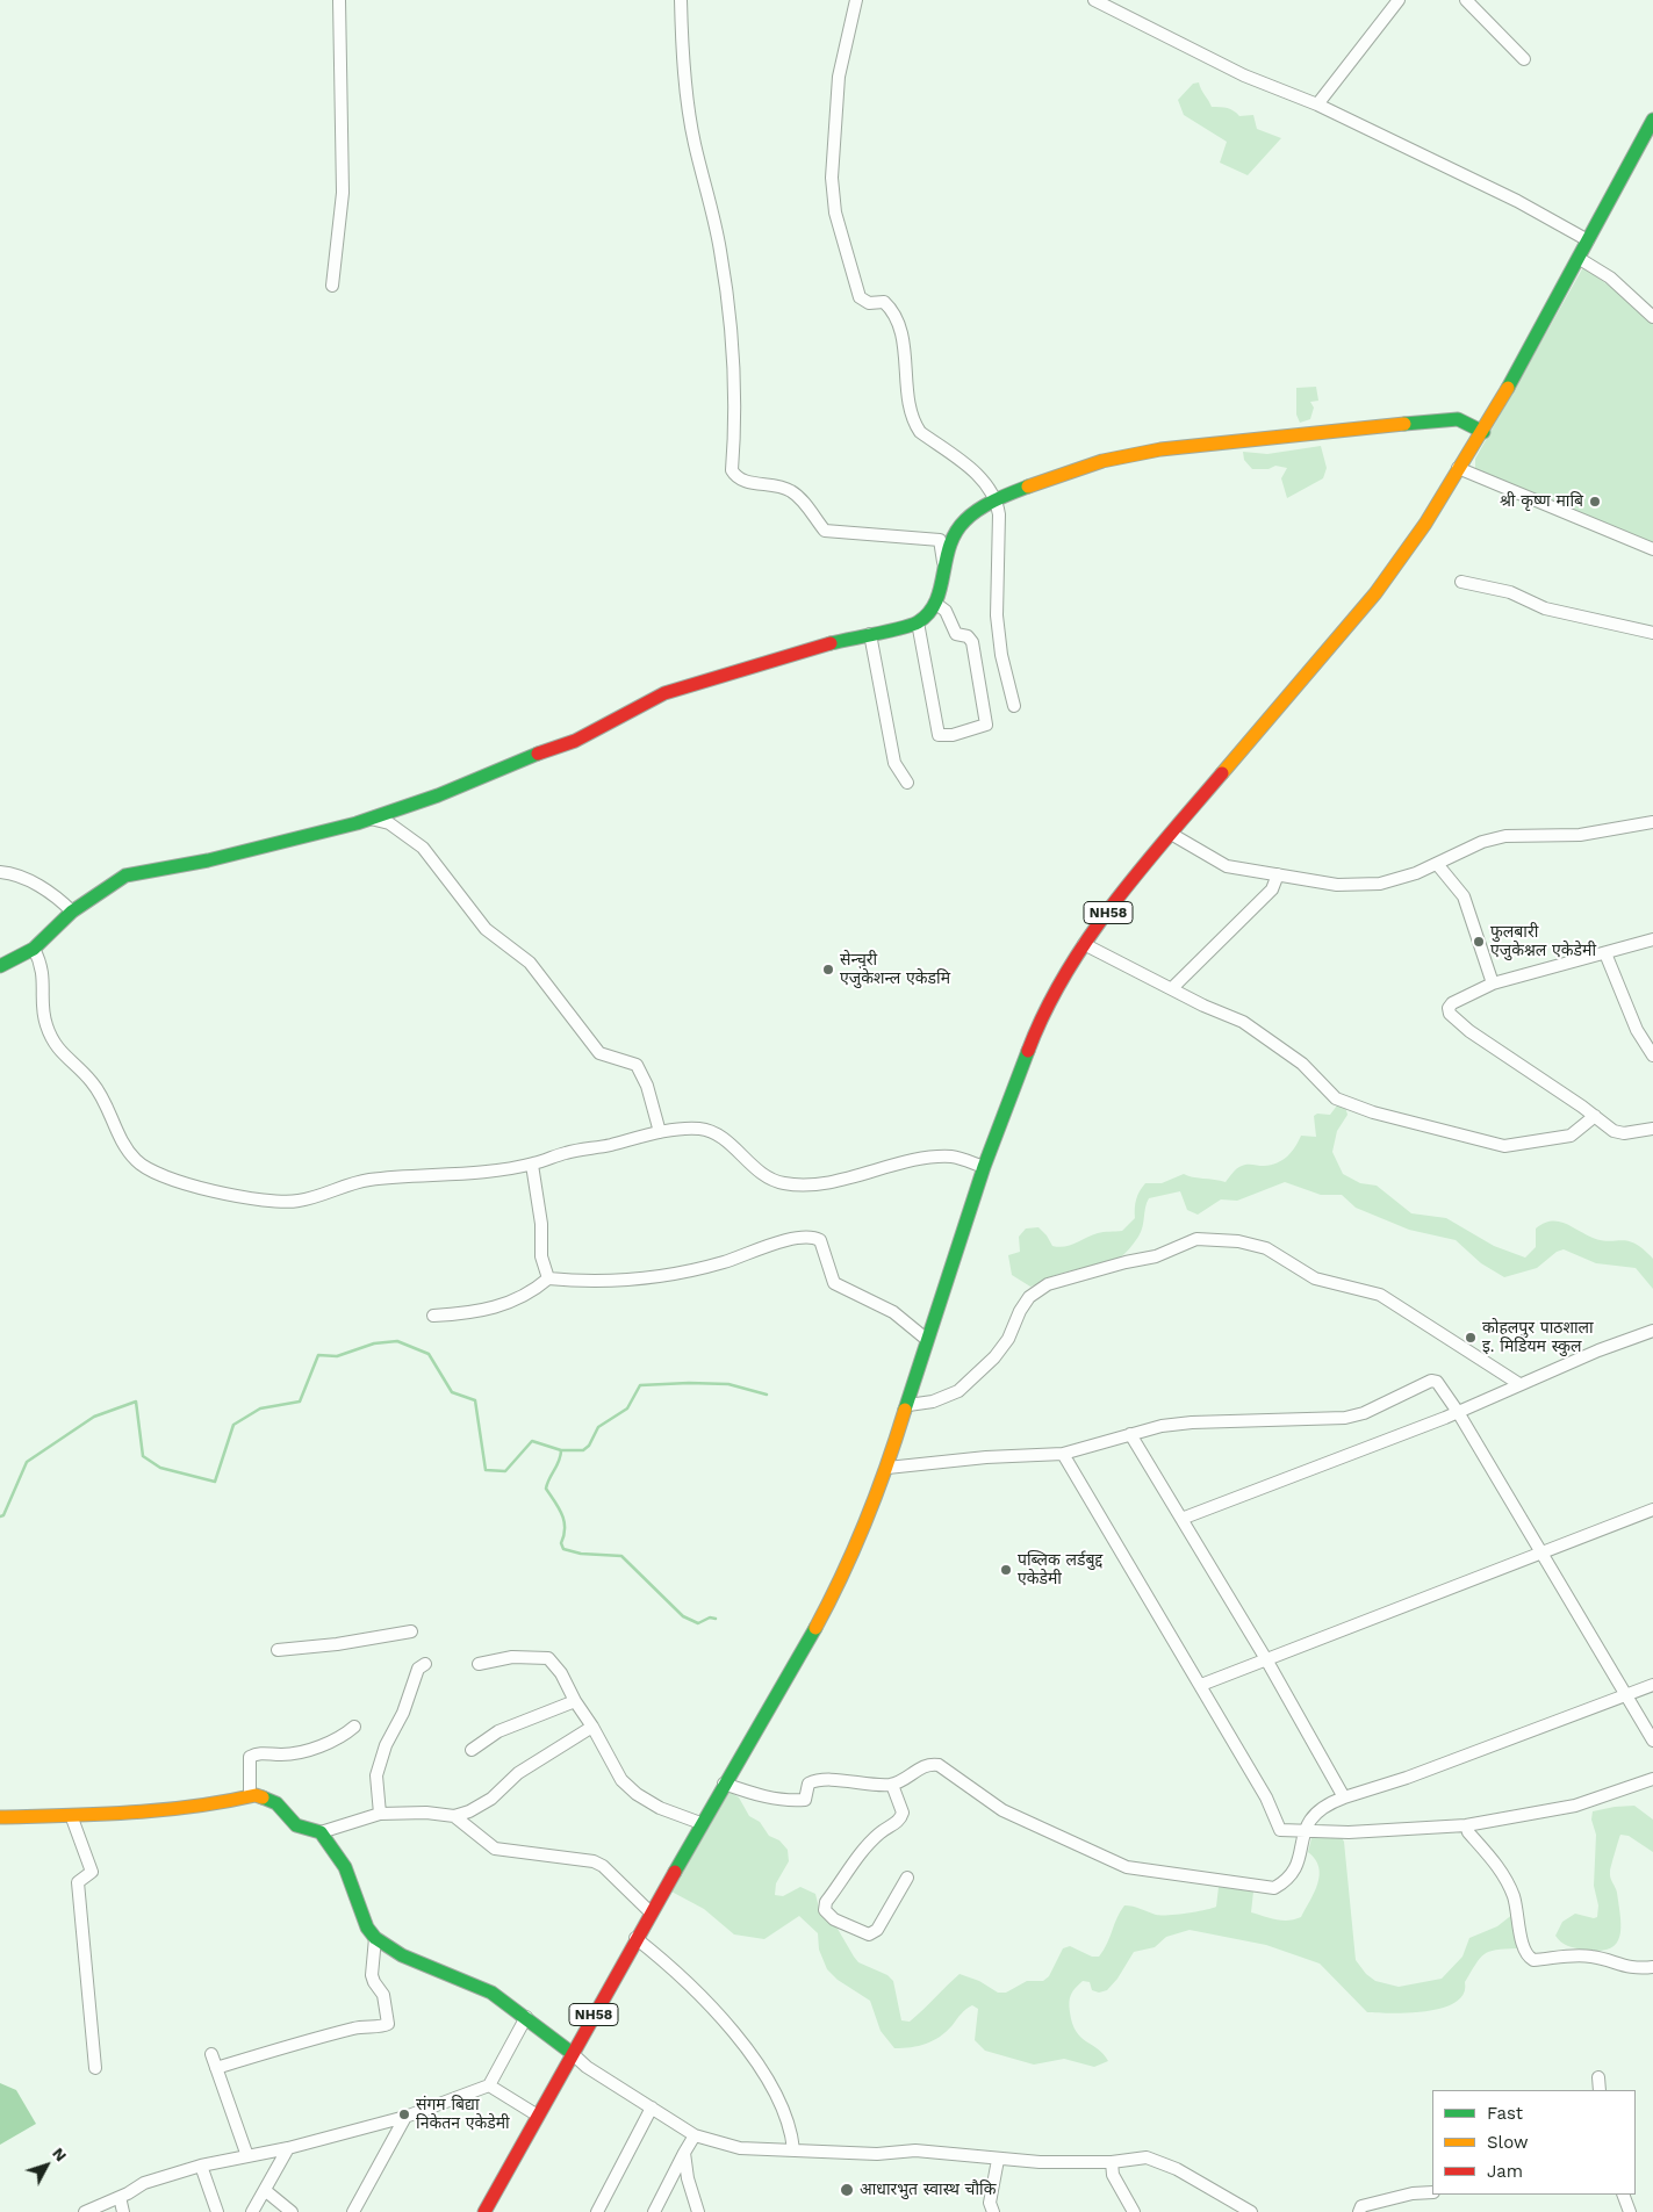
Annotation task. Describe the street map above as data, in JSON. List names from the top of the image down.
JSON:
{
  "streets": {
    "main road": ["NH58"]
  },
  "places": [
    "श्री कृष्ण माबि",
    "फुलबारी एजुकेश्नल एकेडेमी",
    "सेन्चुरी एजुकेशन्ल एकेडमि",
    "कोहलपुर पाठशाला इ. मिडियम स्कुल",
    "पब्लिक लर्डबुद्द एकेडेमी",
    "संगम बिद्या निकेतन एकेडेमी",
    "आधारभुत स्वास्थ चौकि"
  ],
  "legend": ["Fast", "Slow", "Jam"],
  "north": "top right"
}
